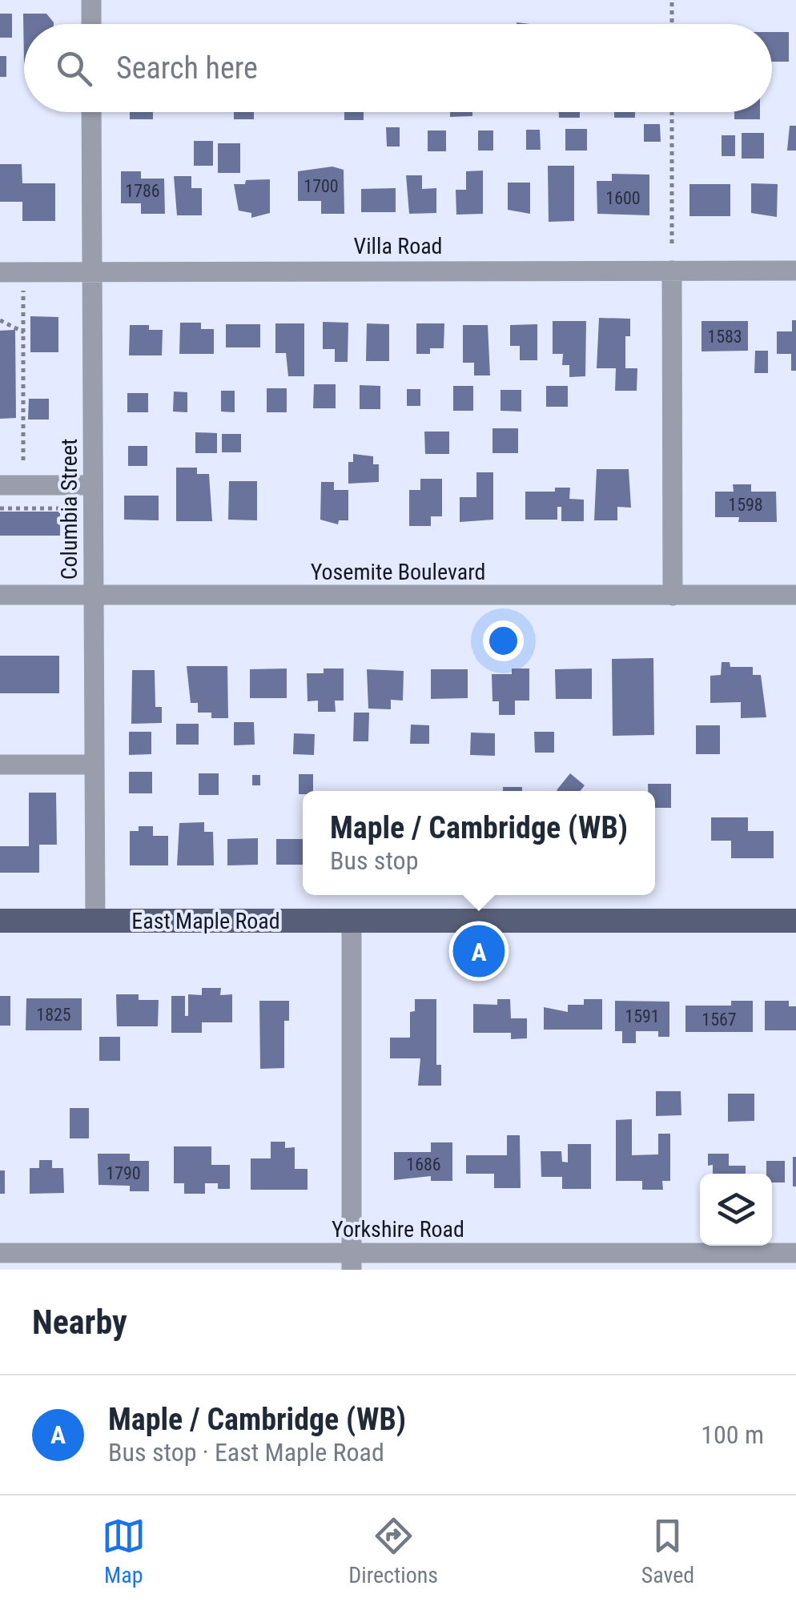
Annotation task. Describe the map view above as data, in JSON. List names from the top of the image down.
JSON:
{
  "streets": {
    "main road": ["East Maple Road"],
    "street": [
      "Villa Road",
      "Columbia Street",
      "Yosemite Boulevard",
      "Yorkshire Road"
    ]
  },
  "crossings": [
    ["Villa Road", "Columbia Street"],
    ["Columbia Street", "Yosemite Boulevard"],
    ["Columbia Street", "East Maple Road"]
  ],
  "house_numbers": [
    "1700",
    "1786",
    "1600",
    "1583",
    "1598",
    "1825",
    "1591",
    "1567",
    "1686",
    "1790"
  ],
  "page": {
    "search": "Search here",
    "popup": ["Maple / Cambridge (WB)", "Bus stop"],
    "pins": "A",
    "heading": "Nearby",
    "list": [
      {
        "mark": "A",
        "name": "Maple / Cambridge (WB)",
        "note": "Bus stop · East Maple Road",
        "value": "100 m"
      }
    ],
    "nav": ["Map", "Directions", "Saved"]
  }
}
